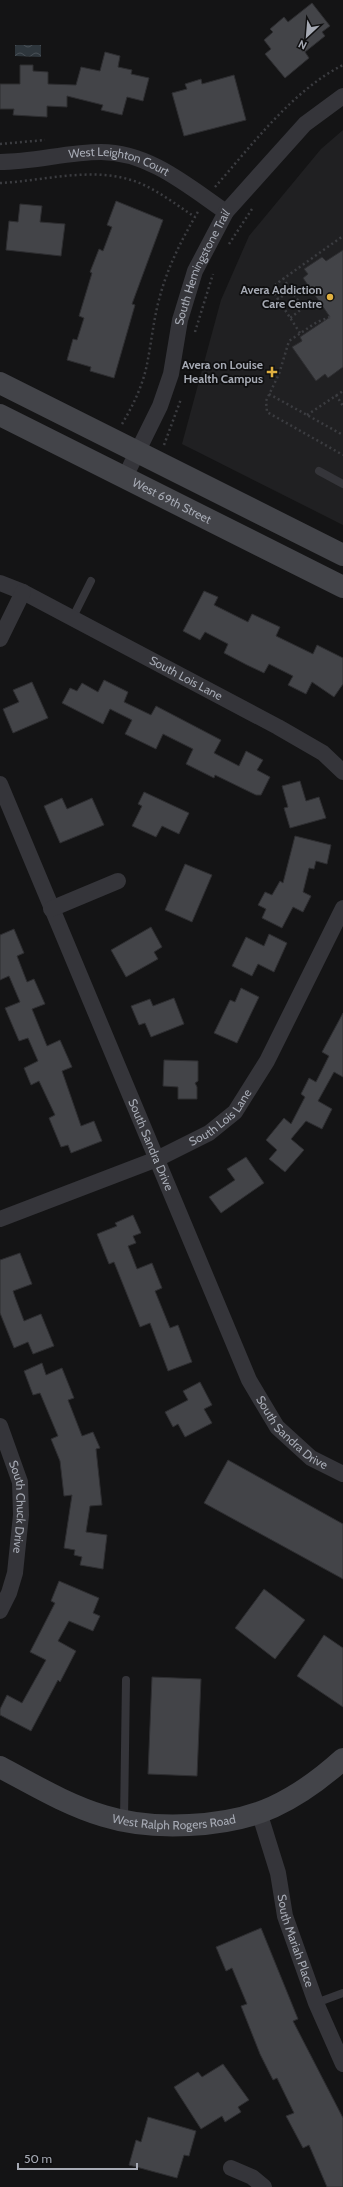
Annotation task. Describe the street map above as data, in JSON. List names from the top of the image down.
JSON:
{
  "streets": {
    "main road": ["West 69th Street", "West Ralph Rogers Road"],
    "street": [
      "West Leighton Court",
      "South Hemingstone Trail",
      "South Lois Lane",
      "South Sandra Drive",
      "South Chuck Drive",
      "South Mariah Place"
    ]
  },
  "crossings": [
    ["West Leighton Court", "South Hemingstone Trail"],
    ["South Hemingstone Trail", "West 69th Street"],
    ["South Lois Lane", "South Sandra Drive"],
    ["West Ralph Rogers Road", "South Mariah Place"]
  ],
  "places": {
    "other": ["Avera Addiction Care Centre"],
    "health": ["Avera on Louise Health Campus"]
  },
  "scale_bar": "50 m",
  "north": "bottom left"
}
